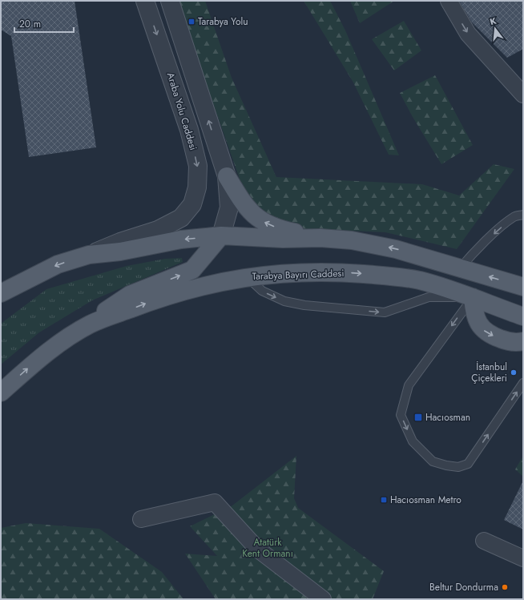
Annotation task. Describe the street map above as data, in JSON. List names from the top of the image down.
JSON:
{
  "streets": {
    "main road": ["Tarabya Bayırı Caddesi"],
    "street": ["Araba Yolu Caddesi"]
  },
  "parks": ["Atatürk Kent Ormanı"],
  "places": {
    "transit": ["Tarabya Yolu", "Hacıosman", "Hacıosman Metro"],
    "other": ["İstanbul Çiçekleri", "Beltur Dondurma"]
  },
  "scale_bar": "20 m",
  "north": "top"
}
